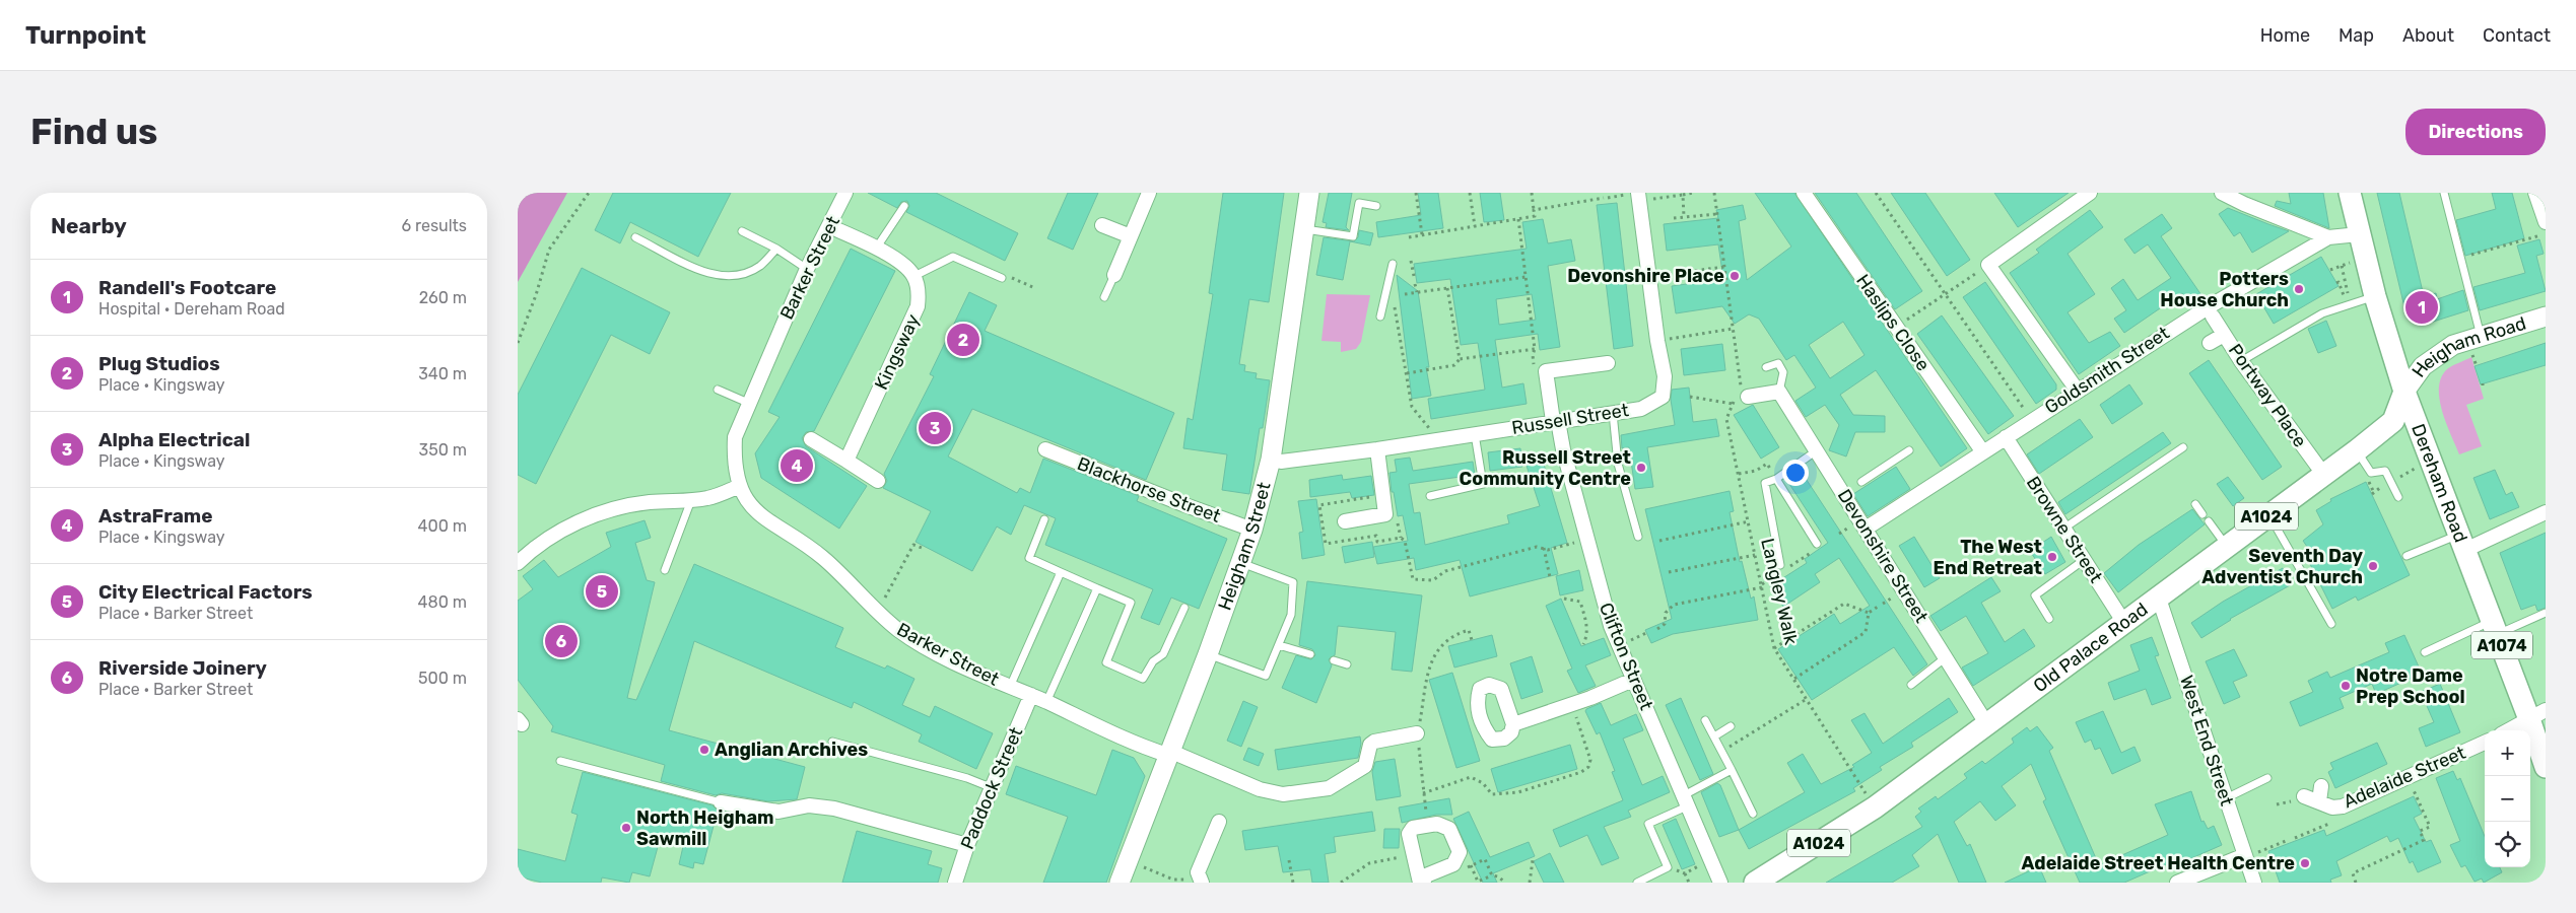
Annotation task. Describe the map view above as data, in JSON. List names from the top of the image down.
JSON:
{
  "streets": {
    "main road": [
      "Dereham Road",
      "A1024",
      "A1074",
      "Old Palace Road"
    ],
    "street": [
      "Barker Street",
      "Haslips Close",
      "Heigham Road",
      "Kingsway",
      "Goldsmith Street",
      "Portway Place",
      "Russell Street",
      "Blackhorse Street",
      "Browne Street",
      "Heigham Street",
      "Devonshire Street",
      "Clifton Street",
      "West End Street",
      "Adelaide Street",
      "Paddock Street"
    ],
    "path": ["Langley Walk"]
  },
  "crossings": [
    ["Barker Street", "Heigham Street"],
    ["Barker Street", "Paddock Street"],
    ["Haslips Close", "Goldsmith Street"],
    ["Heigham Road", "Dereham Road"],
    ["Heigham Road", "Old Palace Road"],
    ["Goldsmith Street", "Dereham Road"],
    ["Goldsmith Street", "Browne Street"],
    ["Goldsmith Street", "Devonshire Street"],
    ["Portway Place", "Old Palace Road"],
    ["Russell Street", "Heigham Street"],
    ["Russell Street", "Clifton Street"],
    ["Dereham Road", "Old Palace Road"],
    ["Blackhorse Street", "Heigham Street"],
    ["Browne Street", "Old Palace Road"],
    ["Devonshire Street", "Old Palace Road"],
    ["Langley Walk", "Old Palace Road"],
    ["Old Palace Road", "West End Street"]
  ],
  "places": [
    "Devonshire Place",
    "Potters House Church",
    "Russell Street Community Centre",
    "The West End Retreat",
    "Seventh Day Adventist Church",
    "Notre Dame Prep School",
    "Anglian Archives",
    "North Heigham Sawmill",
    "Adelaide Street Health Centre"
  ],
  "page": {
    "header": "Turnpoint",
    "nav": [
      "Home",
      "Map",
      "About",
      "Contact"
    ],
    "buttons": "Directions",
    "title": "Find us",
    "heading": ["Nearby", "6 results"],
    "list": [
      {
        "mark": "1",
        "name": "Randell's Footcare",
        "note": "Hospital · Dereham Road",
        "value": "260 m"
      },
      {
        "mark": "2",
        "name": "Plug Studios",
        "note": "Place · Kingsway",
        "value": "340 m"
      },
      {
        "mark": "3",
        "name": "Alpha Electrical",
        "note": "Place · Kingsway",
        "value": "350 m"
      },
      {
        "mark": "4",
        "name": "AstraFrame",
        "note": "Place · Kingsway",
        "value": "400 m"
      },
      {
        "mark": "5",
        "name": "City Electrical Factors",
        "note": "Place · Barker Street",
        "value": "480 m"
      },
      {
        "mark": "6",
        "name": "Riverside Joinery",
        "note": "Place · Barker Street",
        "value": "500 m"
      }
    ],
    "pins": [
      "1",
      "2",
      "3",
      "4",
      "5",
      "6"
    ],
    "map_buttons": ["+", "−"]
  }
}
